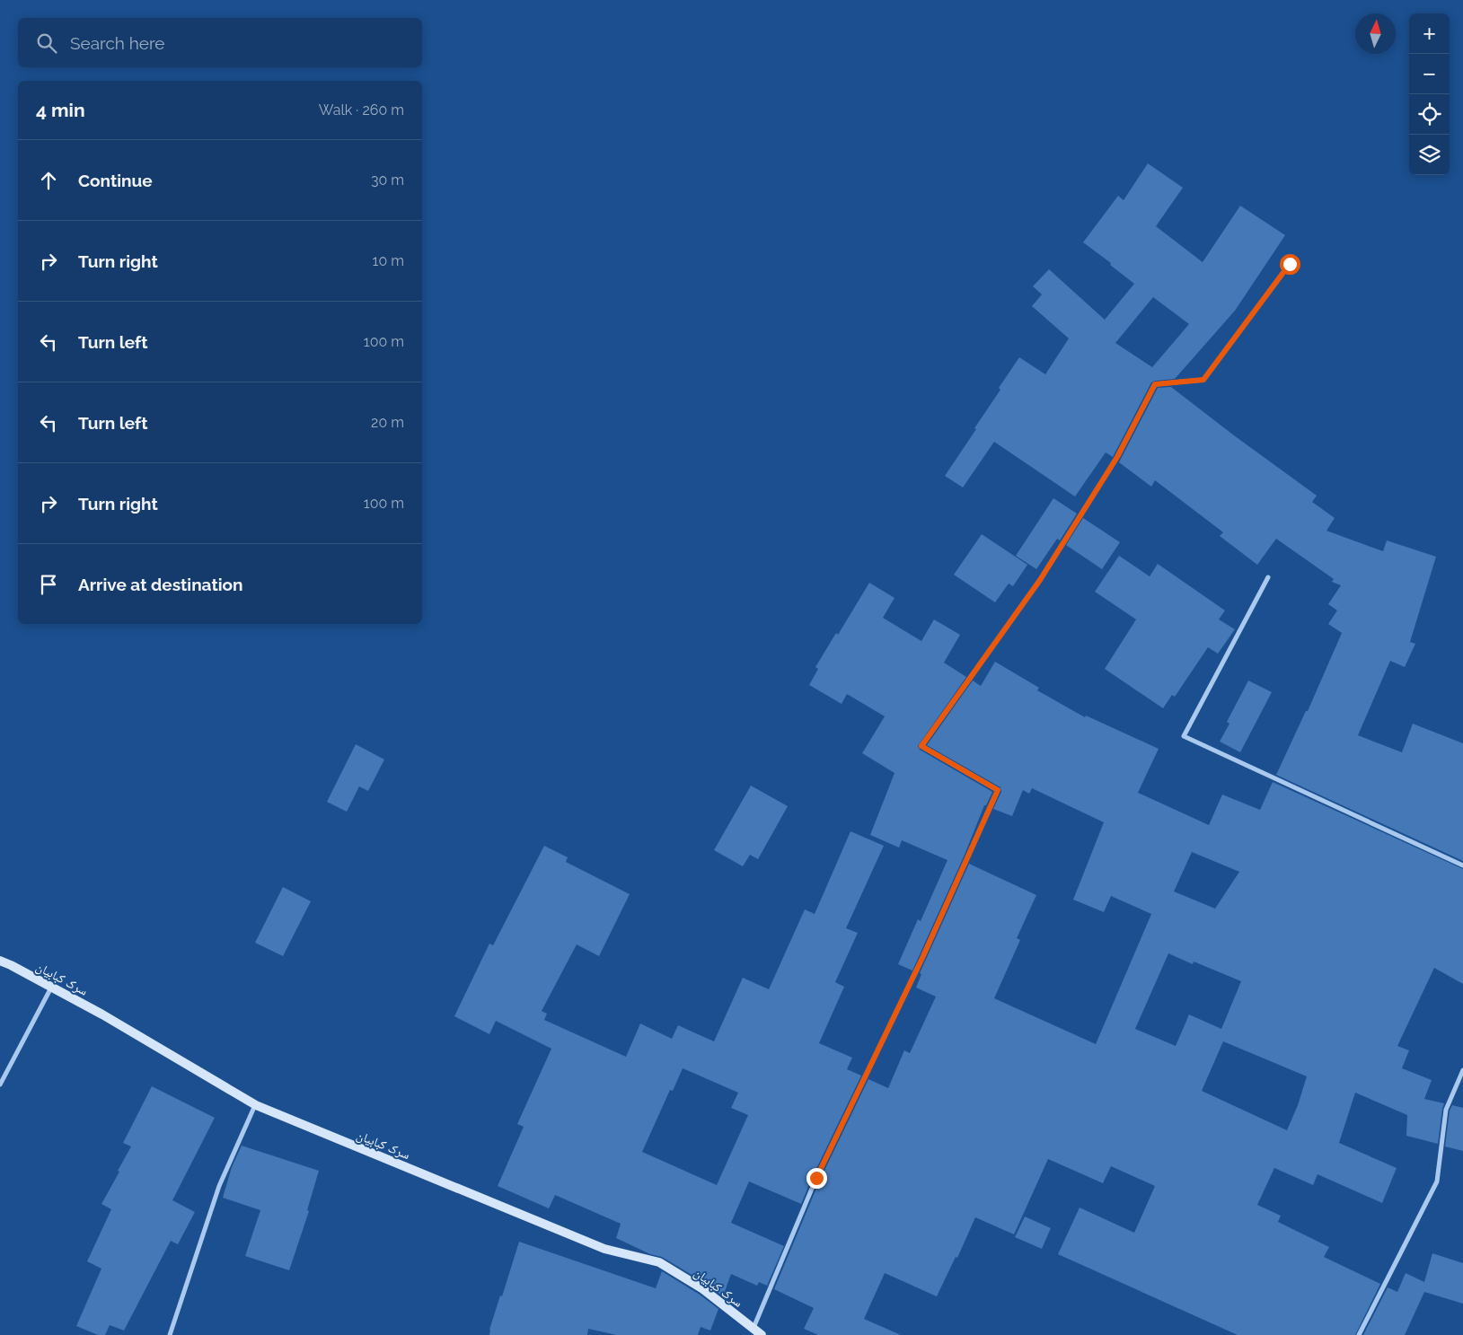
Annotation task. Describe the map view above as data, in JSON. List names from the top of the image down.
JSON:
{
  "streets": {
    "street": ["سرک کبابیان"]
  },
  "north": "top",
  "page": {
    "map_buttons": ["+", "−"],
    "search": "Search here",
    "heading": ["4 min", "Walk · 260 m"],
    "list": [
      ["Continue", "30 m"],
      ["Turn right", "10 m"],
      ["Turn left", "100 m"],
      ["Turn left", "20 m"],
      ["Turn right", "100 m"],
      "Arrive at destination"
    ]
  }
}
